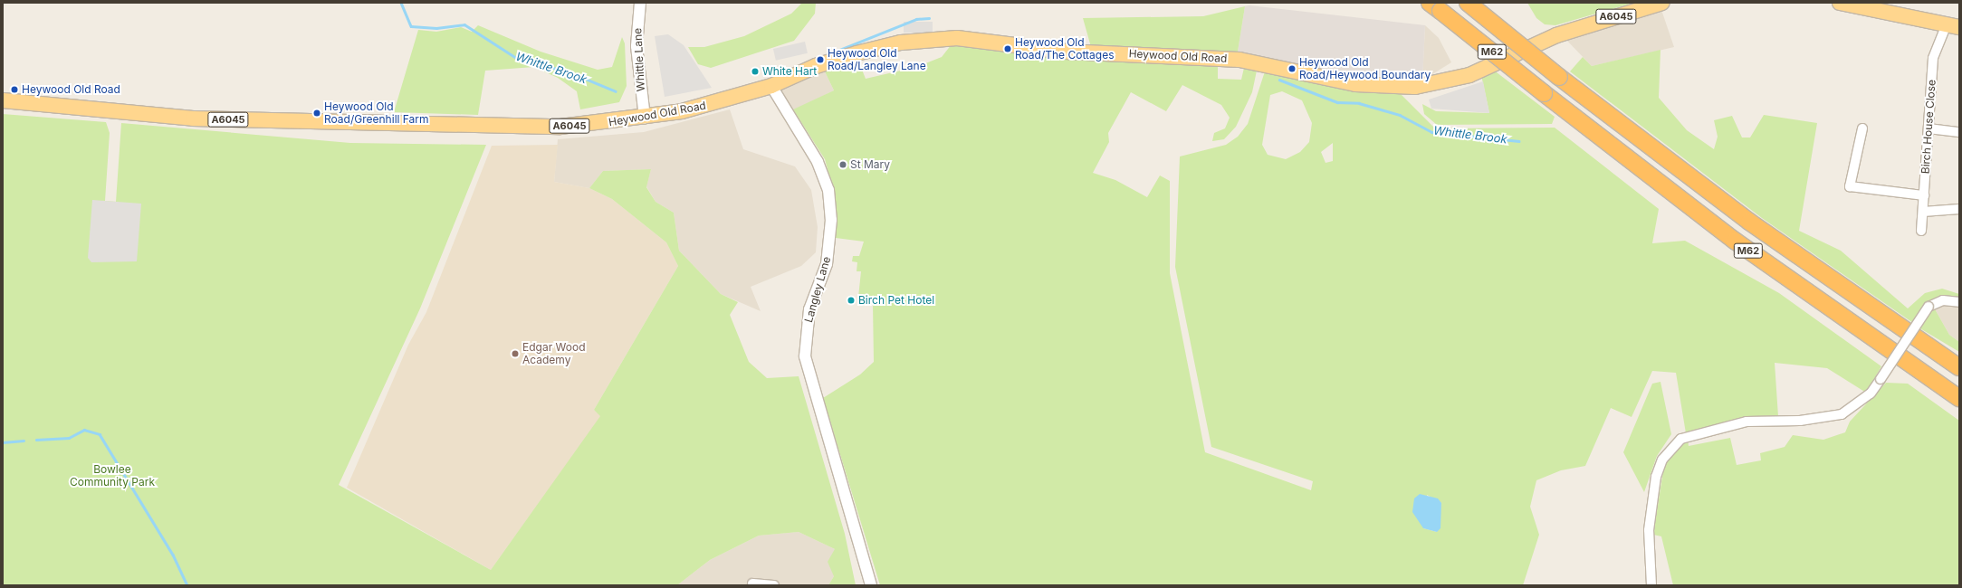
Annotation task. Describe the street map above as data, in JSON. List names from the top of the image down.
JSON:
{
  "streets": {
    "highway": ["M62"],
    "main road": ["A6045", "Heywood Old Road"],
    "street": ["Whittle Lane", "Birch House Close", "Langley Lane"]
  },
  "crossings": [
    ["Heywood Old Road", "Whittle Lane"],
    ["Heywood Old Road", "Langley Lane"]
  ],
  "water": ["Whittle Brook"],
  "parks": ["Bowlee Community Park"],
  "places": [
    "Heywood Old Road/The Cottages",
    "Heywood Old Road/Langley Lane",
    "Heywood Old Road/Heywood Boundary",
    "White Hart",
    "Heywood Old Road",
    "Heywood Old Road/Greenhill Farm",
    "St Mary",
    "Birch Pet Hotel",
    "Edgar Wood Academy"
  ]
}
